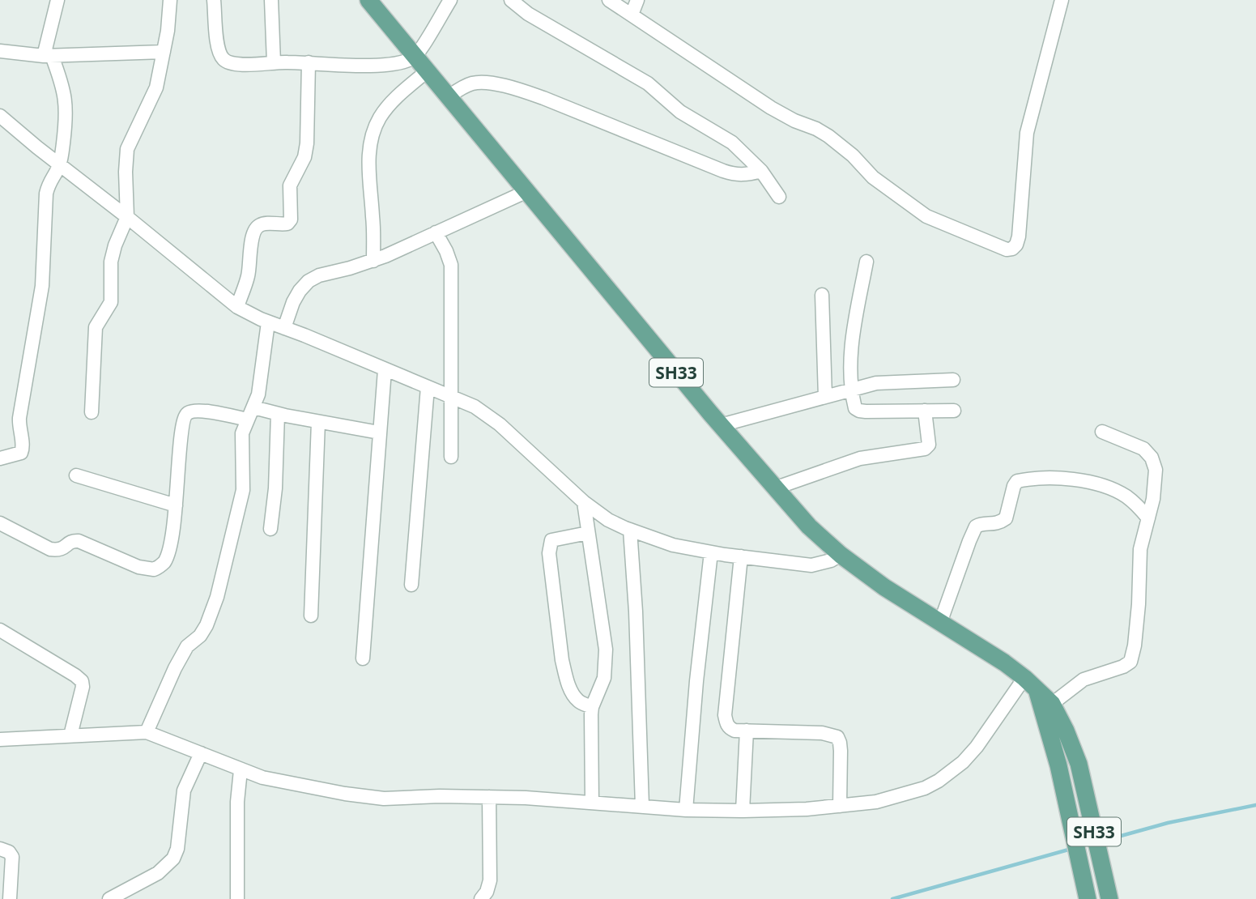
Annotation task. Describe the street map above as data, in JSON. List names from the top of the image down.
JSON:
{
  "streets": {
    "main road": ["SH33"]
  }
}
